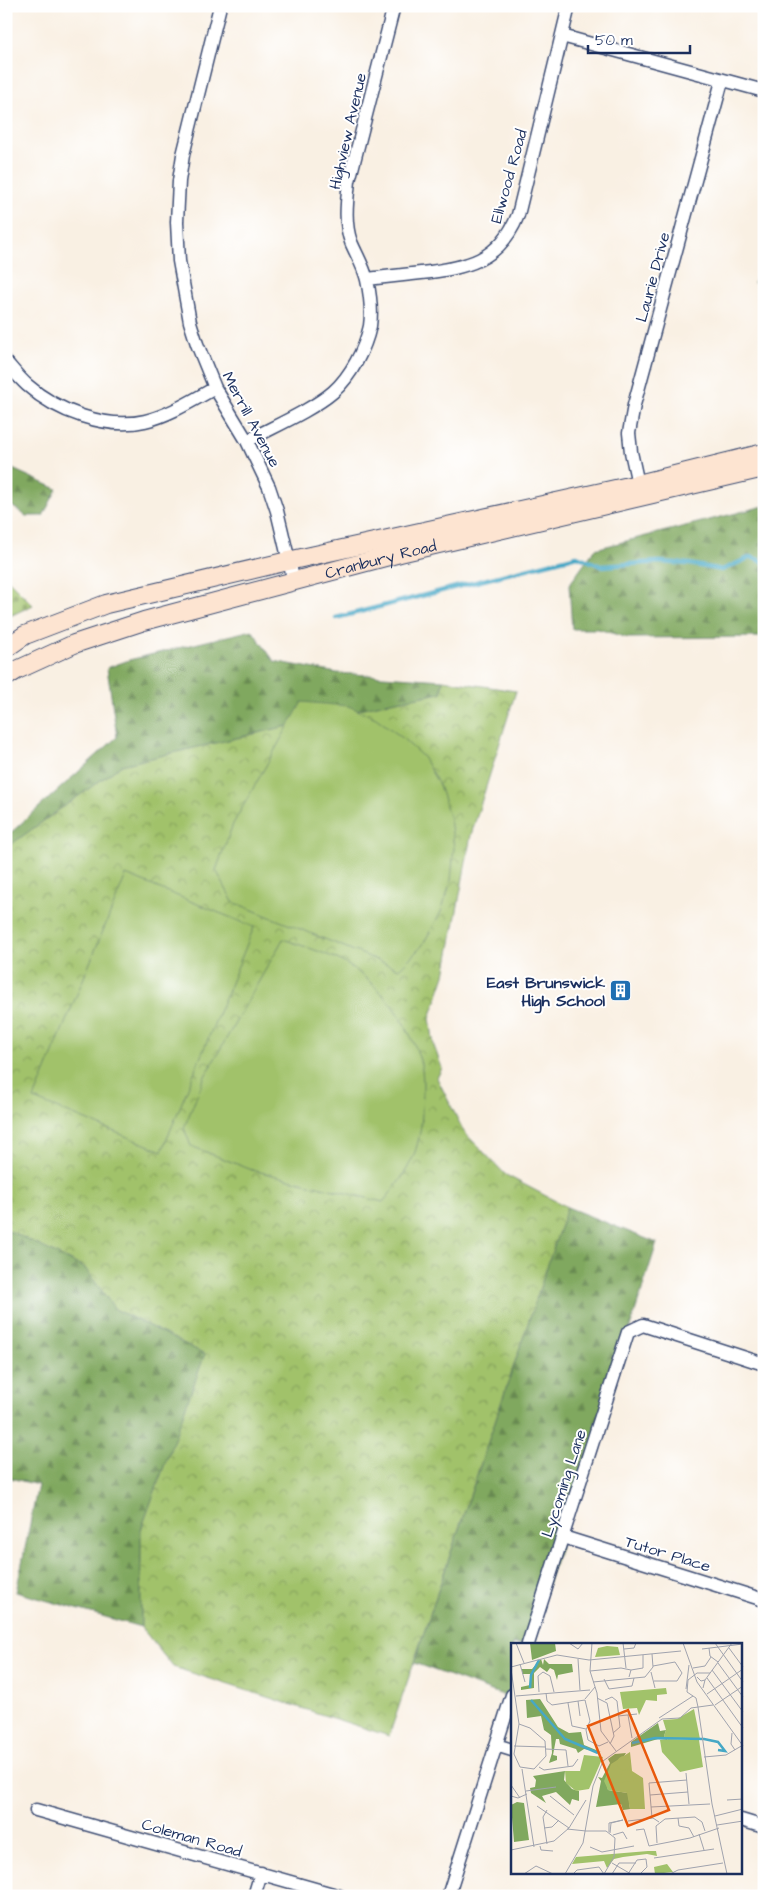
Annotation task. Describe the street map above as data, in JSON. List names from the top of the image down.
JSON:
{
  "streets": {
    "main road": ["Cranbury Road"],
    "street": [
      "Highview Avenue",
      "Ellwood Road",
      "Laurie Drive",
      "Merrill Avenue",
      "Lycoming Lane",
      "Tutor Place",
      "Coleman Road"
    ]
  },
  "crossings": [
    ["Highview Avenue", "Ellwood Road"],
    ["Highview Avenue", "Merrill Avenue"],
    ["Laurie Drive", "Cranbury Road"],
    ["Merrill Avenue", "Cranbury Road"],
    ["Lycoming Lane", "Tutor Place"]
  ],
  "places": {
    "building": ["East Brunswick High School"]
  },
  "scale_bar": "50 m"
}
